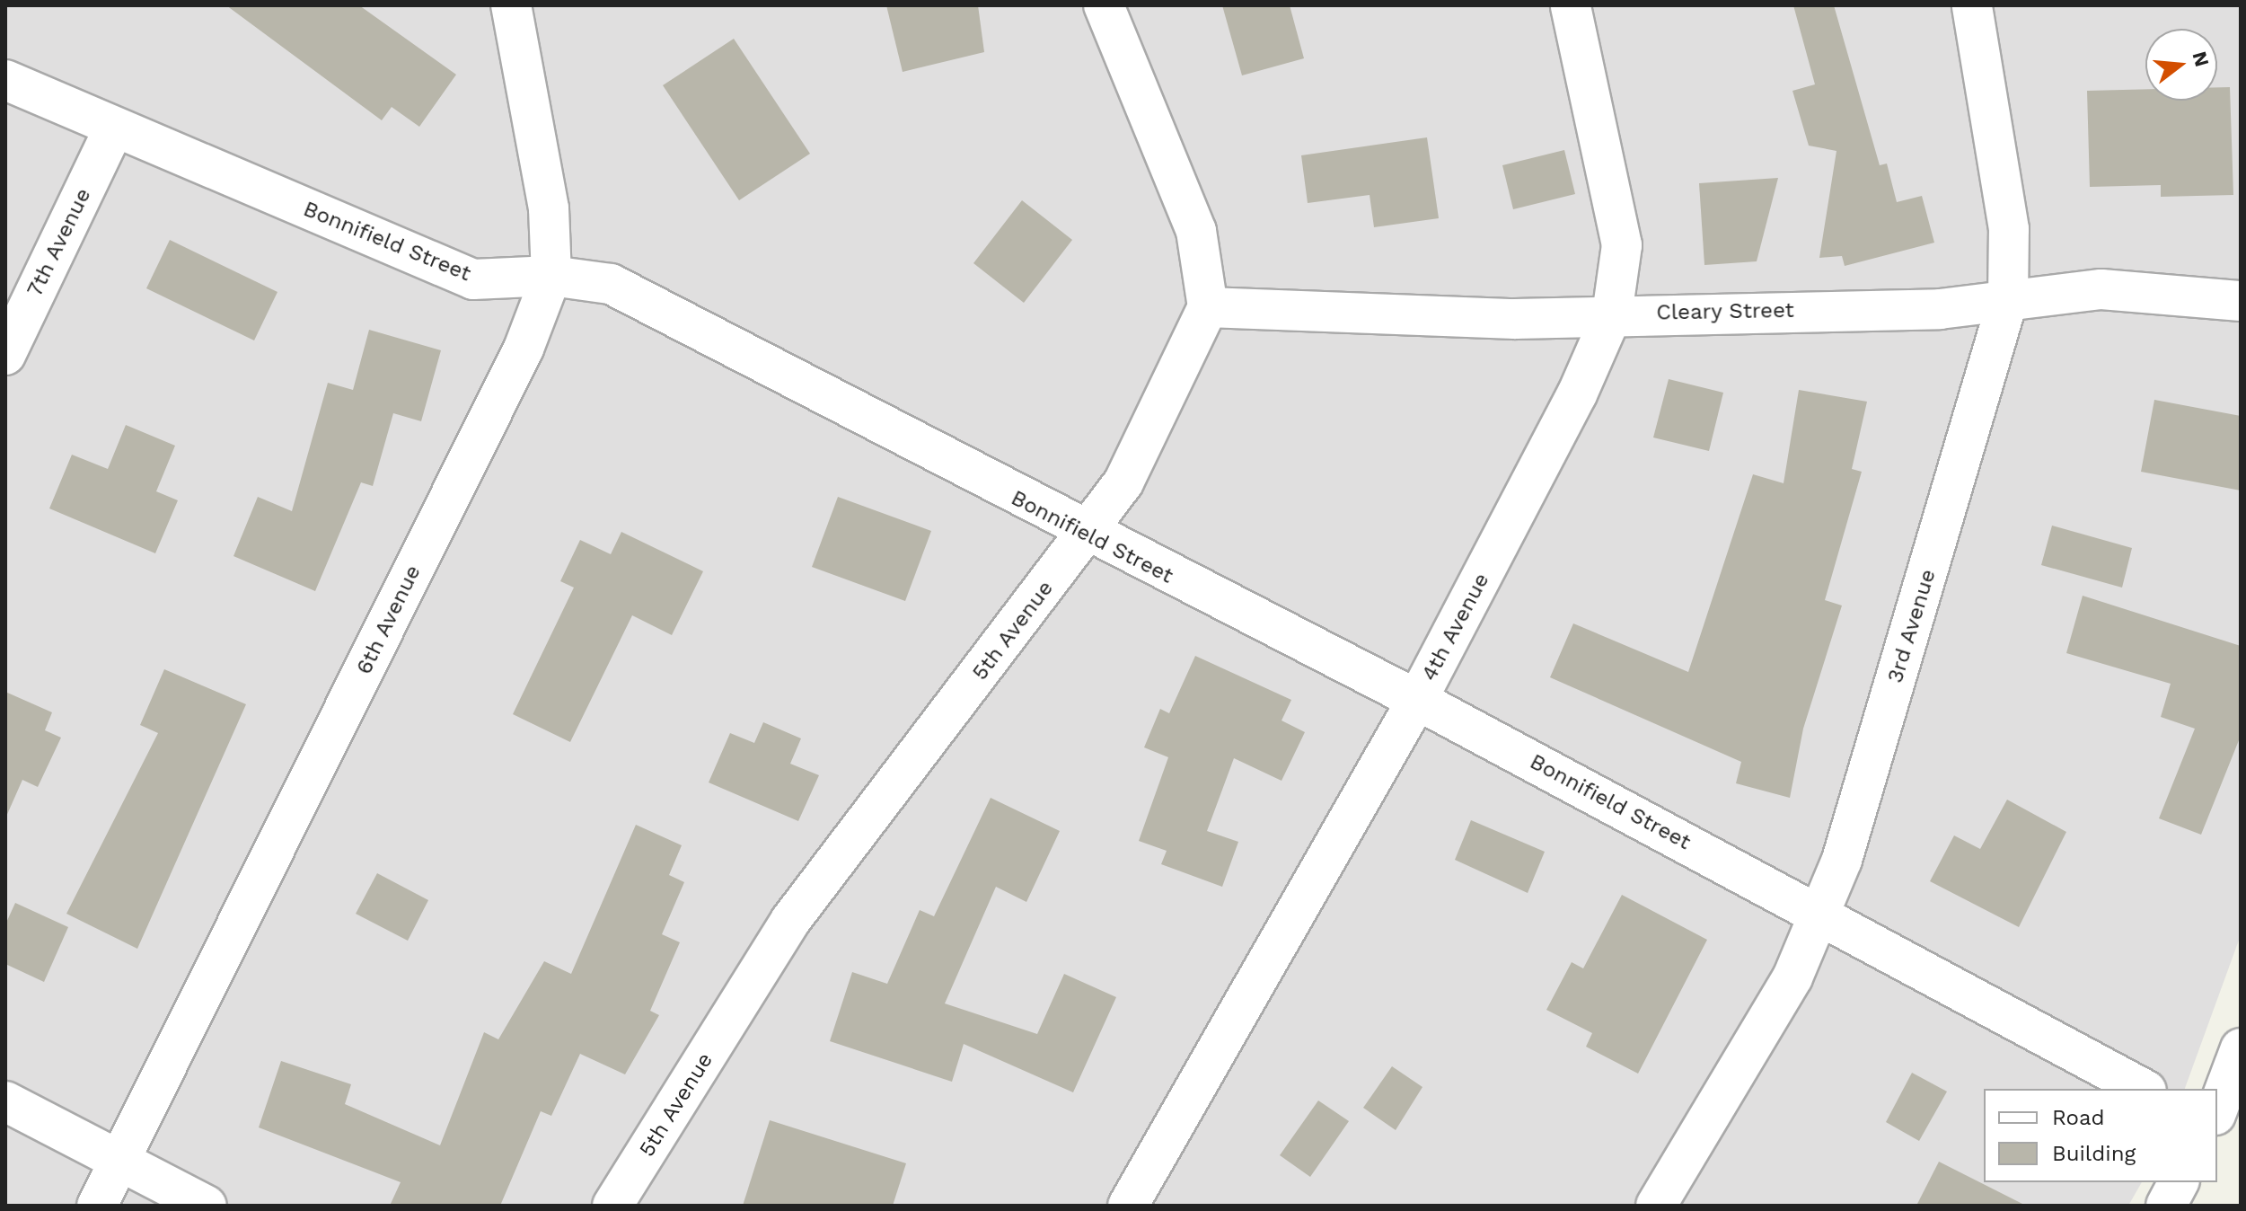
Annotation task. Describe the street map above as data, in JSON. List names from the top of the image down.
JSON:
{
  "streets": {
    "street": [
      "Bonnifield Street",
      "7th Avenue",
      "Cleary Street",
      "6th Avenue",
      "3rd Avenue",
      "4th Avenue",
      "5th Avenue"
    ]
  },
  "crossings": [
    ["Bonnifield Street", "7th Avenue"],
    ["Bonnifield Street", "6th Avenue"],
    ["Bonnifield Street", "3rd Avenue"],
    ["Bonnifield Street", "4th Avenue"],
    ["Bonnifield Street", "5th Avenue"],
    ["Cleary Street", "3rd Avenue"],
    ["Cleary Street", "4th Avenue"],
    ["Cleary Street", "5th Avenue"]
  ],
  "legend": ["Road", "Building"],
  "north": "right"
}
